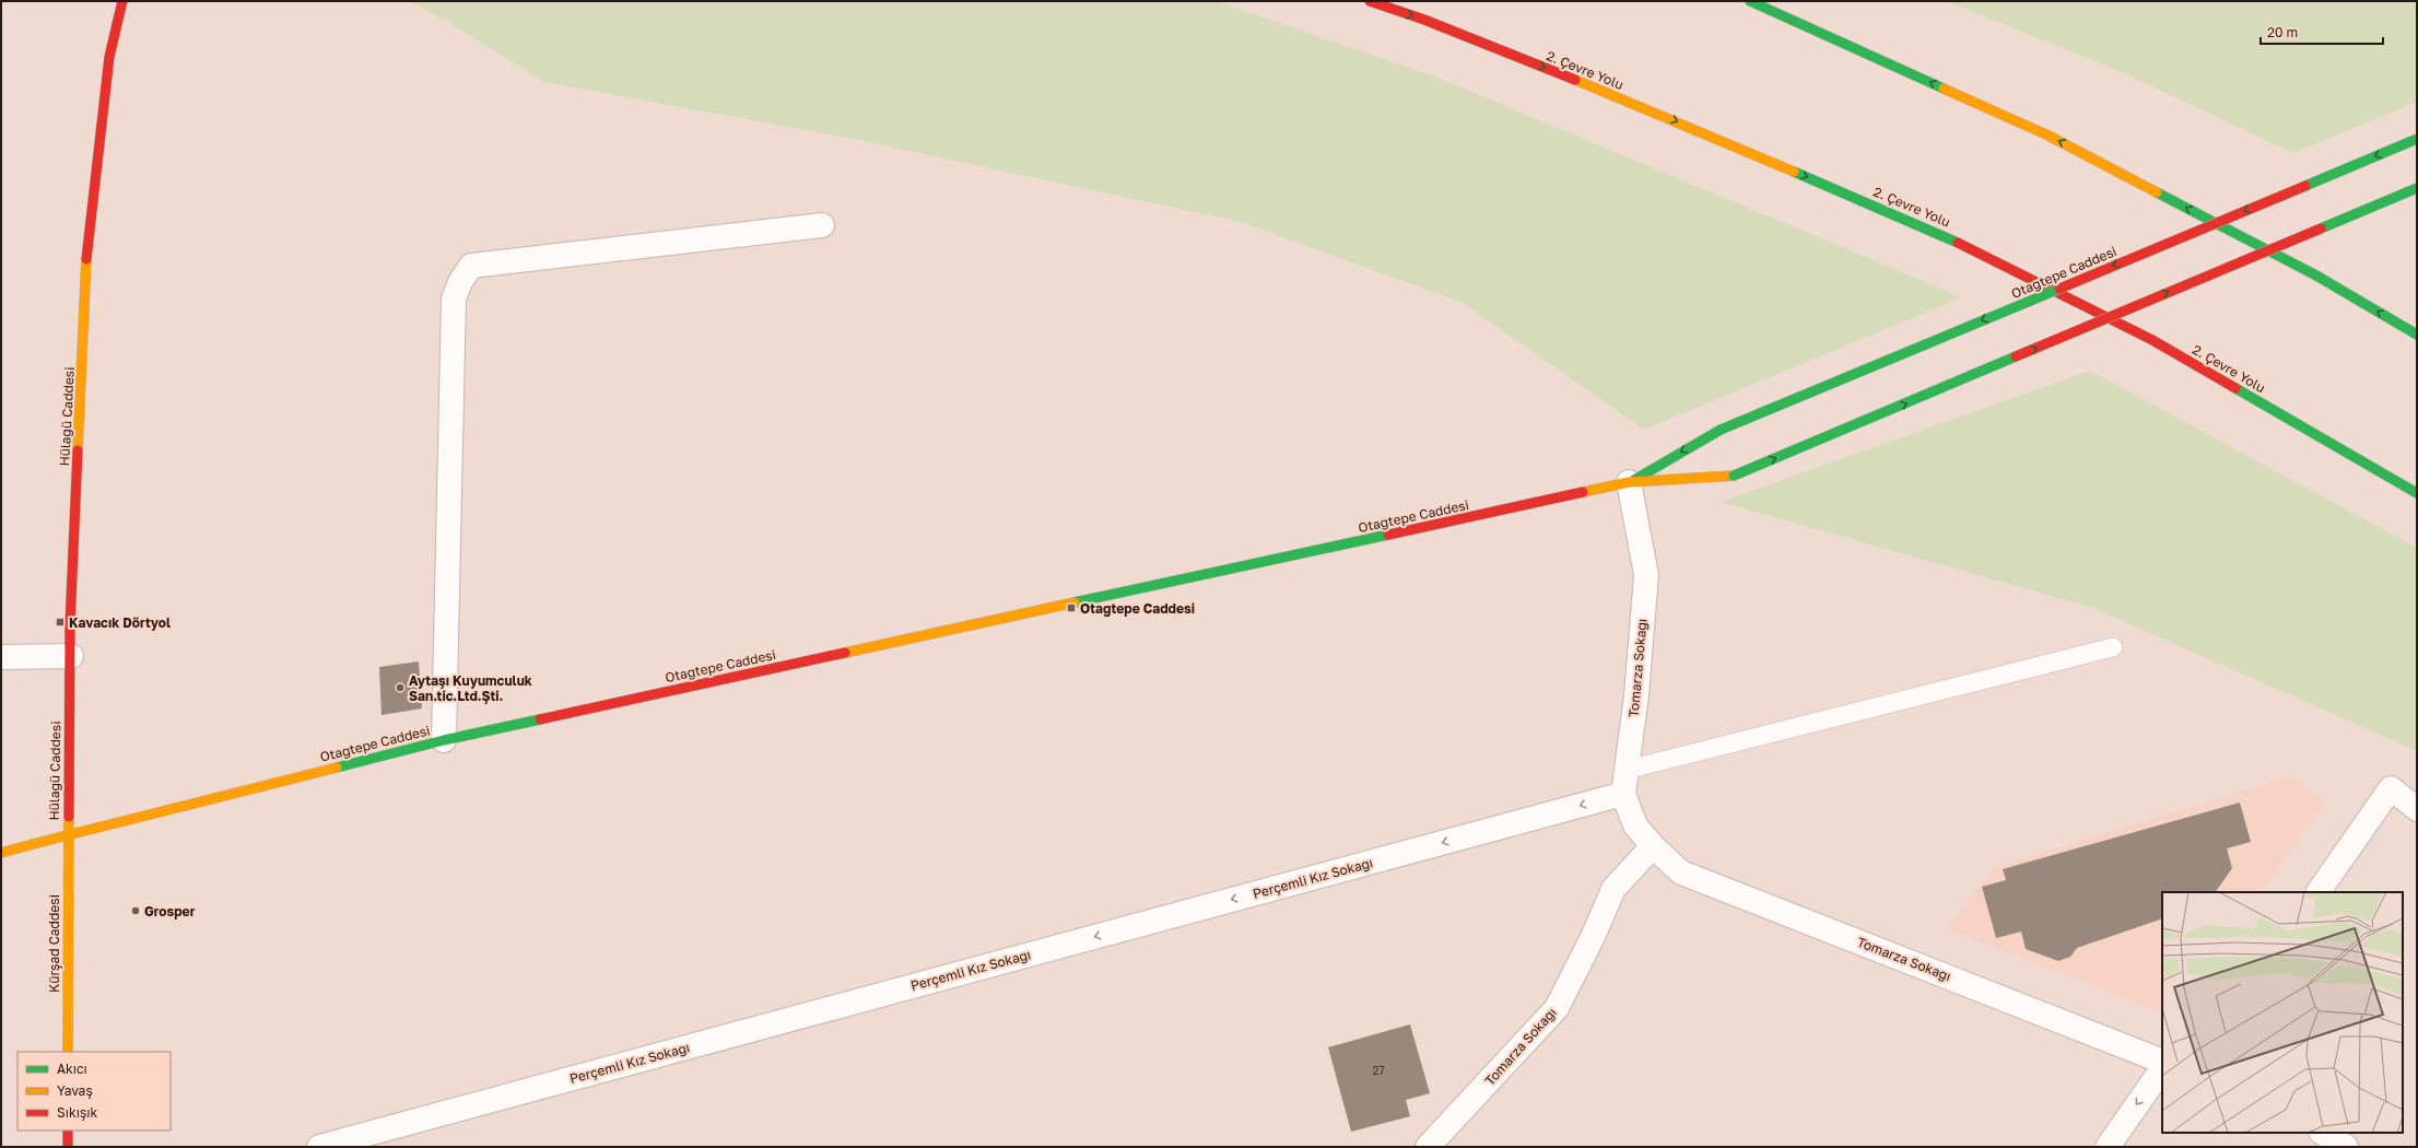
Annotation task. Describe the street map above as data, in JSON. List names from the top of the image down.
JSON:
{
  "streets": {
    "main road": [
      "2. Çevre Yolu",
      "Otağtepe Caddesi",
      "Hülagü Caddesi",
      "Kürşad Caddesi"
    ],
    "street": ["Tomarza Sokağı", "Perçemli Kız Sokağı"]
  },
  "crossings": [
    ["Otağtepe Caddesi", "Hülagü Caddesi"],
    ["Otağtepe Caddesi", "Tomarza Sokağı"],
    ["Otağtepe Caddesi", "Kürşad Caddesi"],
    ["Hülagü Caddesi", "Kürşad Caddesi"],
    ["Tomarza Sokağı", "Perçemli Kız Sokağı"]
  ],
  "one_way": ["2. Çevre Yolu", "Perçemli Kız Sokağı"],
  "places": {
    "transit": ["Otağtepe Caddesi", "Kavacık Dörtyol"],
    "other": ["Aytaşı Kuyumculuk San.tic.Ltd.Şti.", "Grosper"]
  },
  "house_numbers": ["27"],
  "legend": ["Akıcı", "Yavaş", "Sıkışık"],
  "scale_bar": "20 m"
}
